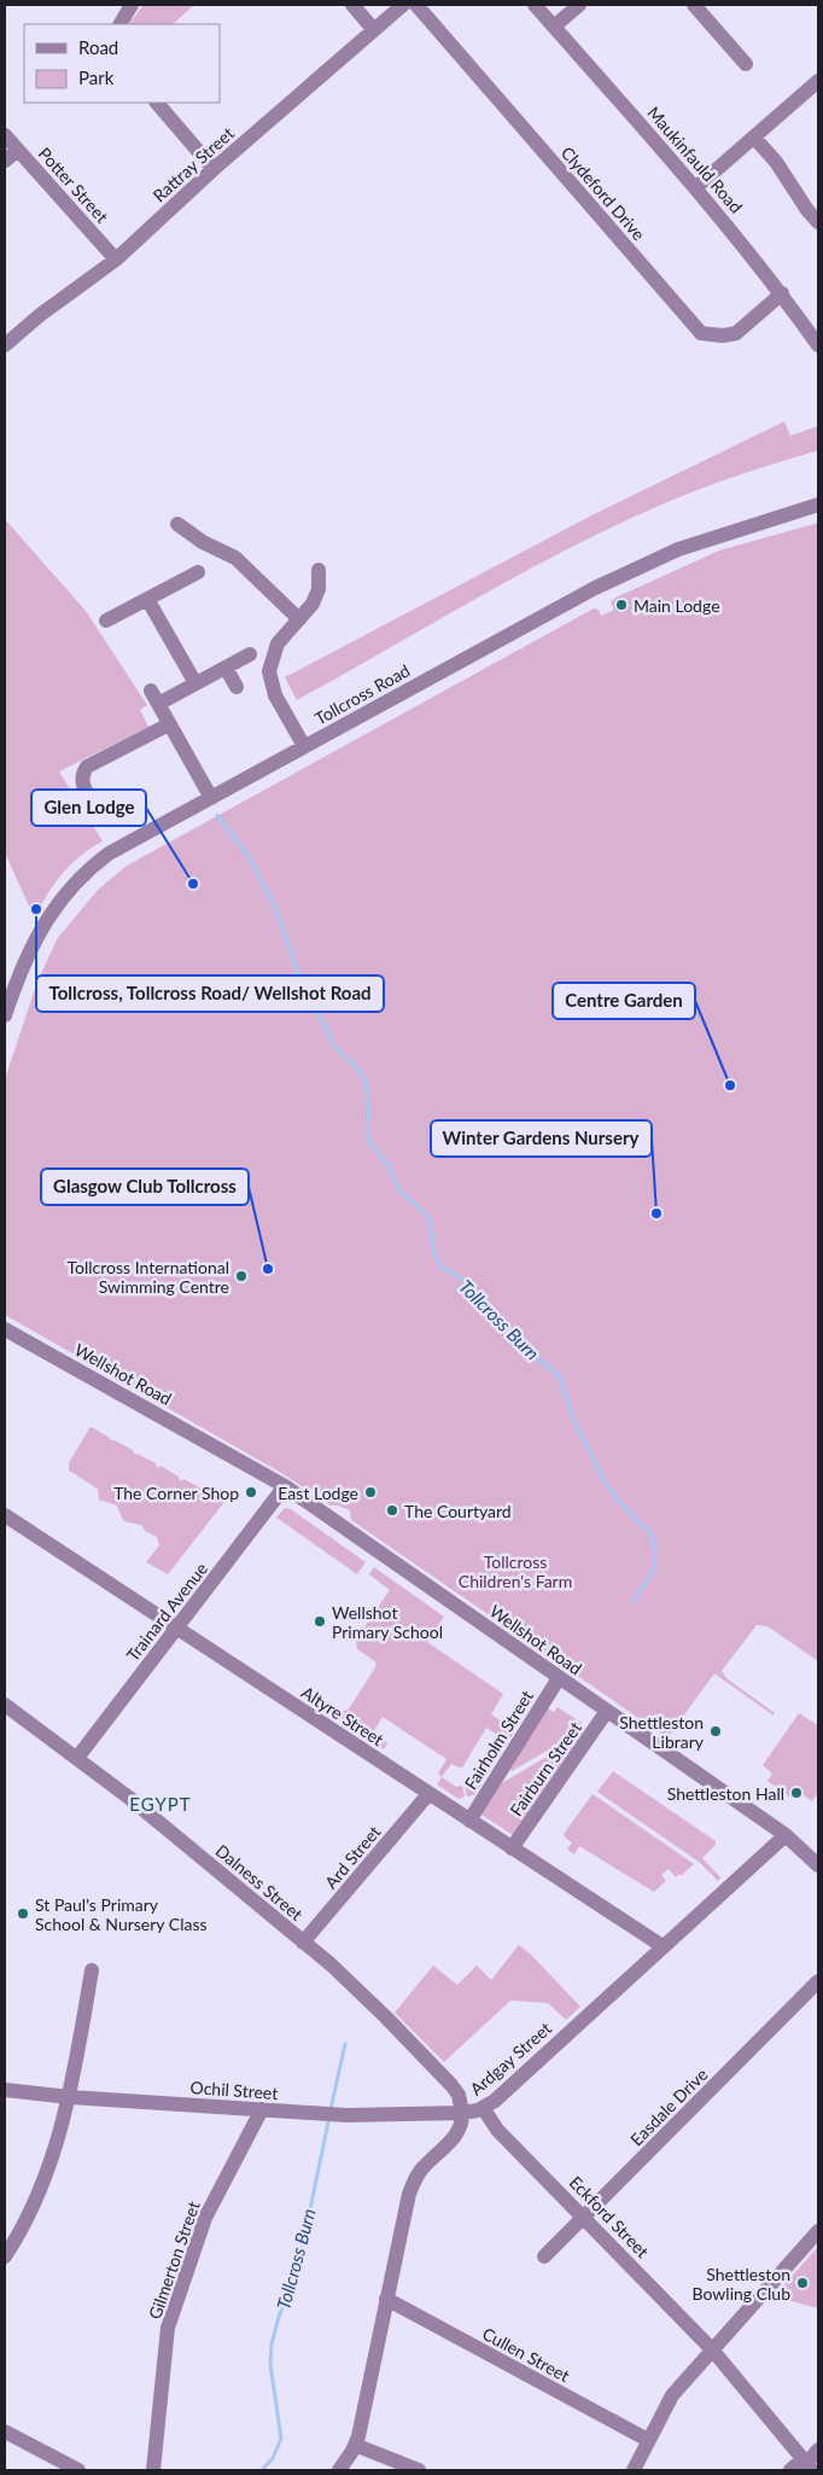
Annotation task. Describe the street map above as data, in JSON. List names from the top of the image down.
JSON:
{
  "streets": {
    "street": [
      "Maukinfauld Road",
      "Rattray Street",
      "Potter Street",
      "Clydeford Drive",
      "Tollcross Road",
      "Wellshot Road",
      "Trainard Avenue",
      "Altyre Street",
      "Fairholm Street",
      "Fairburn Street",
      "Ard Street",
      "Dalness Street",
      "Ardgay Street",
      "Ochil Street",
      "Easdale Drive",
      "Eckford Street",
      "Gilmerton Street",
      "Cullen Street"
    ]
  },
  "crossings": [
    ["Maukinfauld Road", "Clydeford Drive"],
    ["Rattray Street", "Potter Street"],
    ["Wellshot Road", "Trainard Avenue"],
    ["Wellshot Road", "Fairholm Street"],
    ["Wellshot Road", "Fairburn Street"],
    ["Wellshot Road", "Ardgay Street"],
    ["Trainard Avenue", "Altyre Street"],
    ["Trainard Avenue", "Dalness Street"],
    ["Altyre Street", "Fairholm Street"],
    ["Altyre Street", "Fairburn Street"],
    ["Altyre Street", "Ard Street"],
    ["Altyre Street", "Ardgay Street"],
    ["Ard Street", "Dalness Street"],
    ["Dalness Street", "Ardgay Street"],
    ["Dalness Street", "Ochil Street"],
    ["Ardgay Street", "Ochil Street"],
    ["Ardgay Street", "Eckford Street"],
    ["Ardgay Street", "Cullen Street"],
    ["Ochil Street", "Gilmerton Street"],
    ["Easdale Drive", "Eckford Street"]
  ],
  "districts": ["EGYPT"],
  "water": ["Tollcross Burn"],
  "parks": ["Tollcross Children's Farm"],
  "places": [
    "Main Lodge",
    "Glen Lodge",
    "Tollcross, Tollcross Road/ Wellshot Road",
    "Centre Garden",
    "Winter Gardens Nursery",
    "Glasgow Club Tollcross",
    "Tollcross International Swimming Centre",
    "The Corner Shop",
    "East Lodge",
    "The Courtyard",
    "Wellshot Primary School",
    "Shettleston Library",
    "Shettleston Hall",
    "St Paul's Primary School & Nursery Class",
    "Shettleston Bowling Club"
  ],
  "legend": ["Road", "Park"]
}
